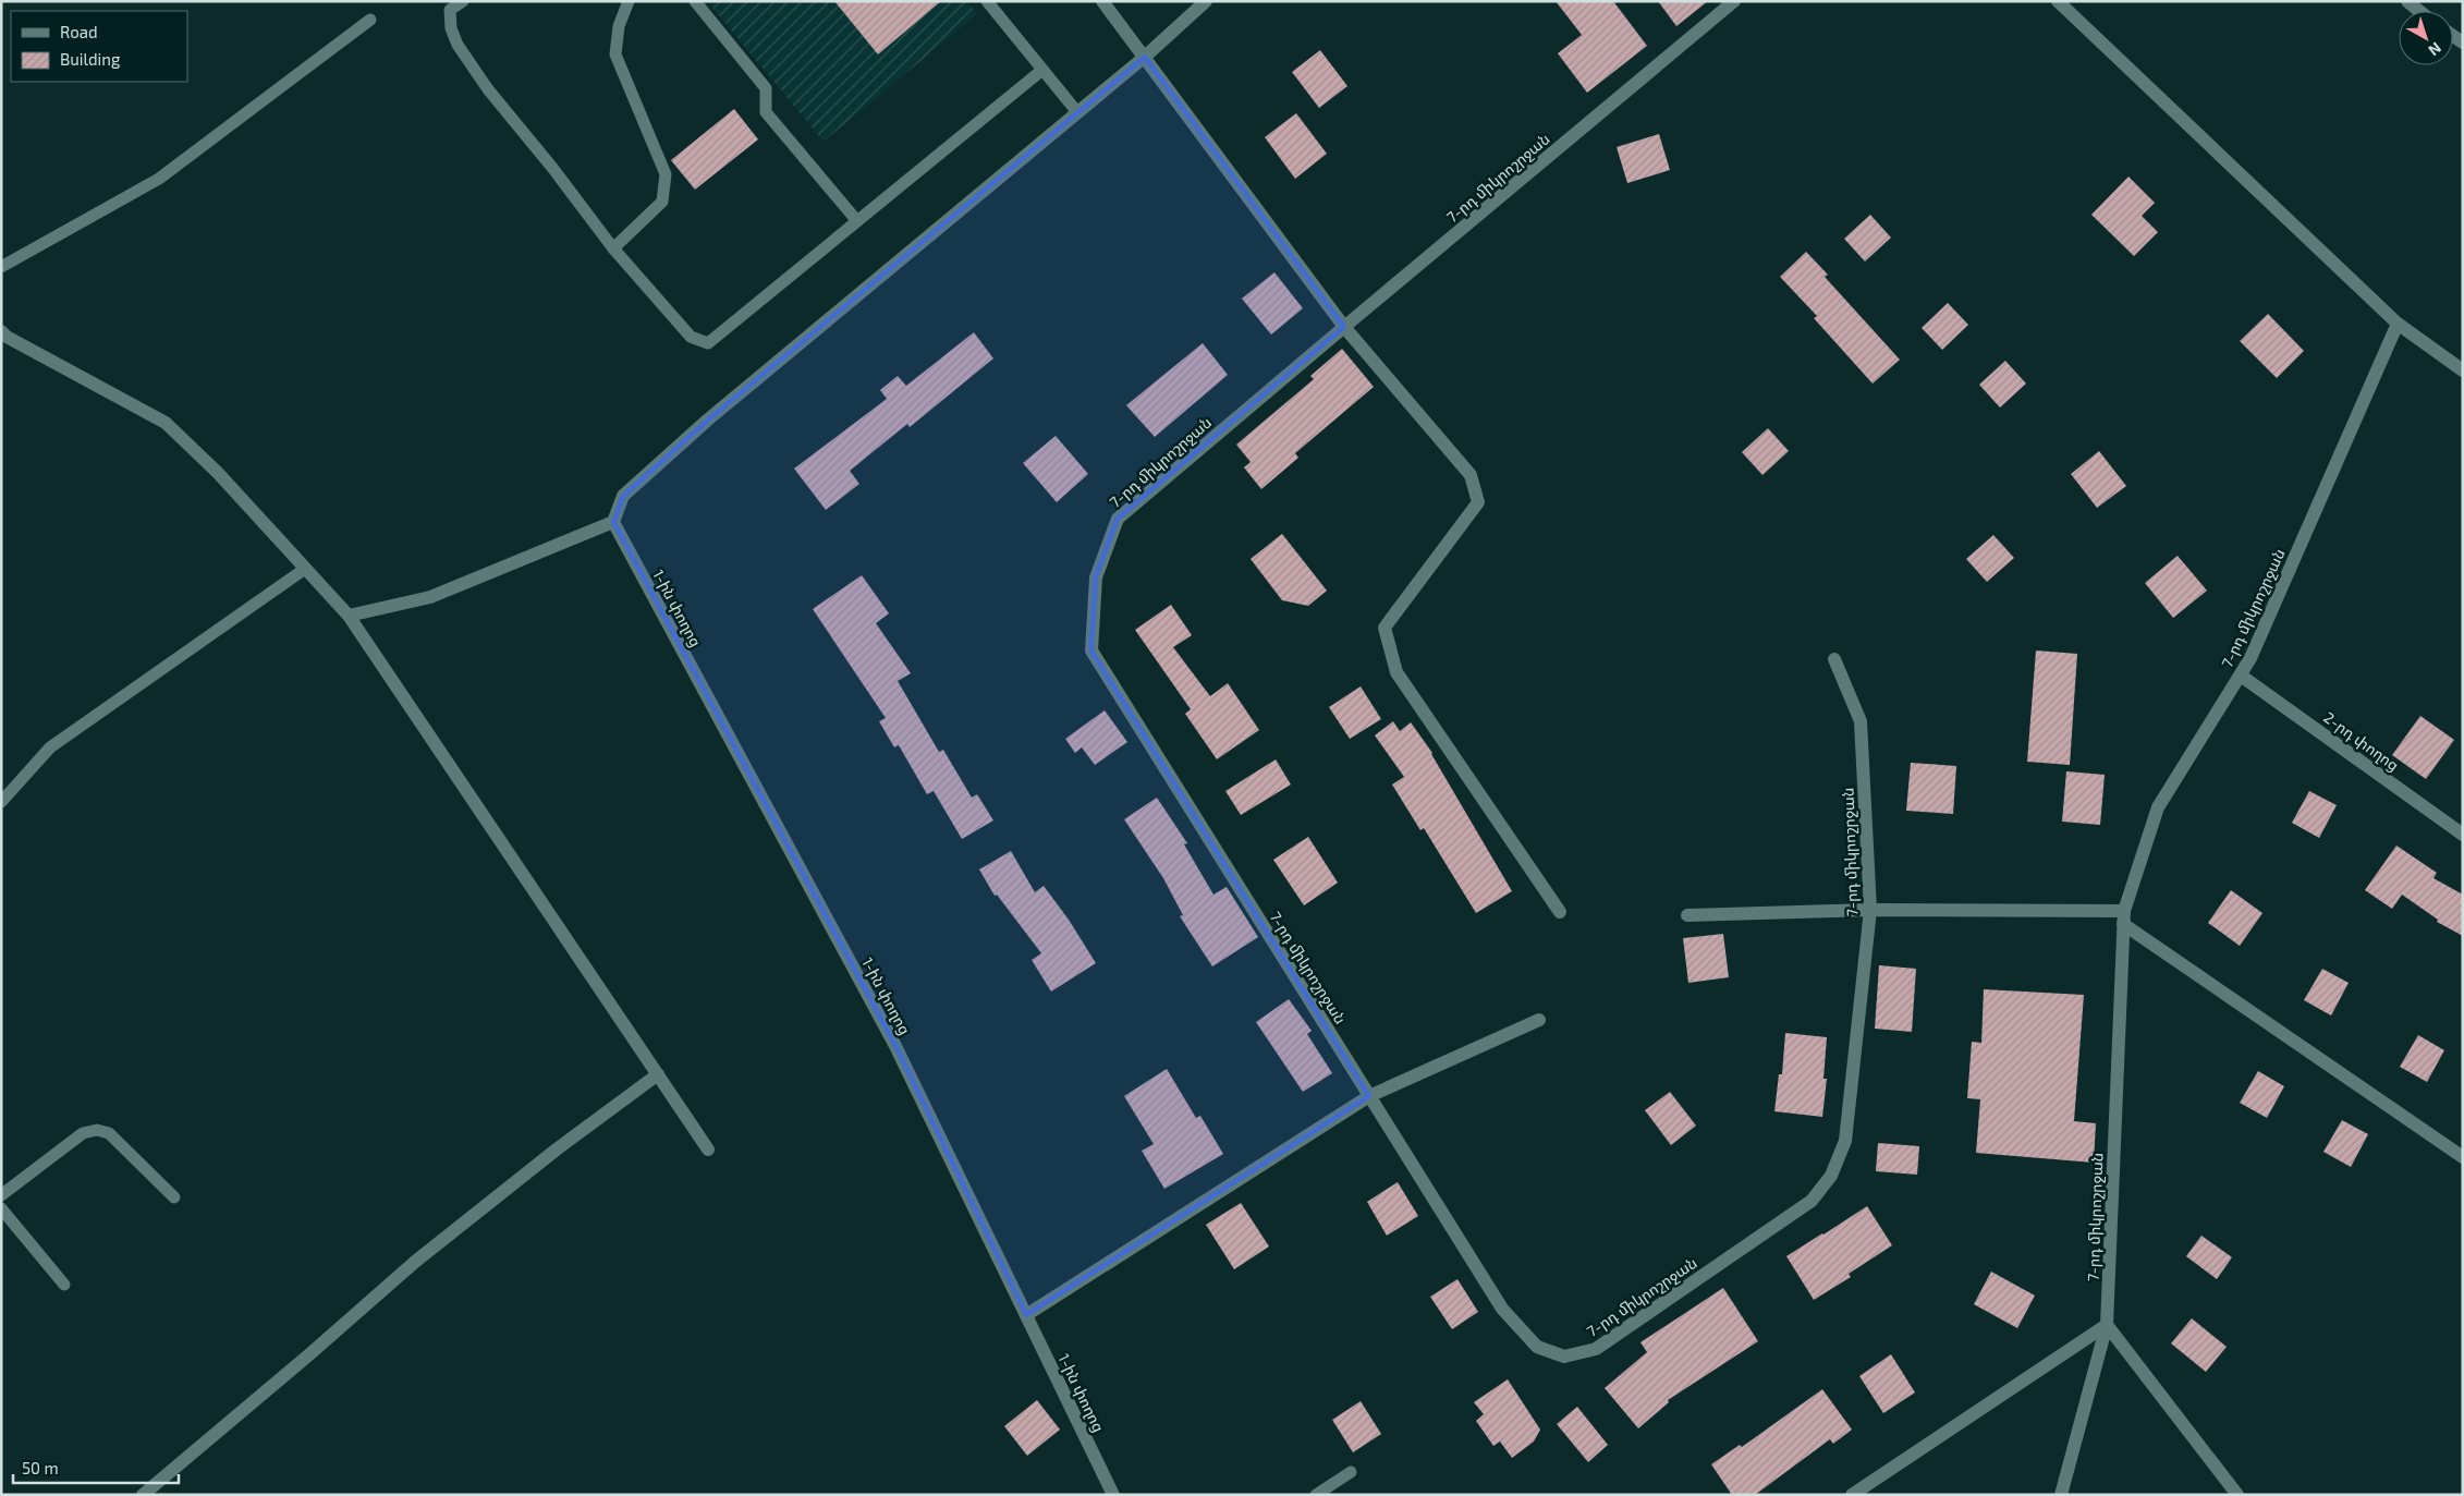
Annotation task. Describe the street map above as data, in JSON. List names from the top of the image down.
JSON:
{
  "streets": {
    "street": ["7-րդ միկրոշրջան", "1-ին փողոց", "2-րդ փողոց"]
  },
  "crossings": [
    ["7-րդ միկրոշրջան", "2-րդ փողոց"]
  ],
  "legend": ["Road", "Building"],
  "scale_bar": "50 m",
  "north": "bottom right"
}
